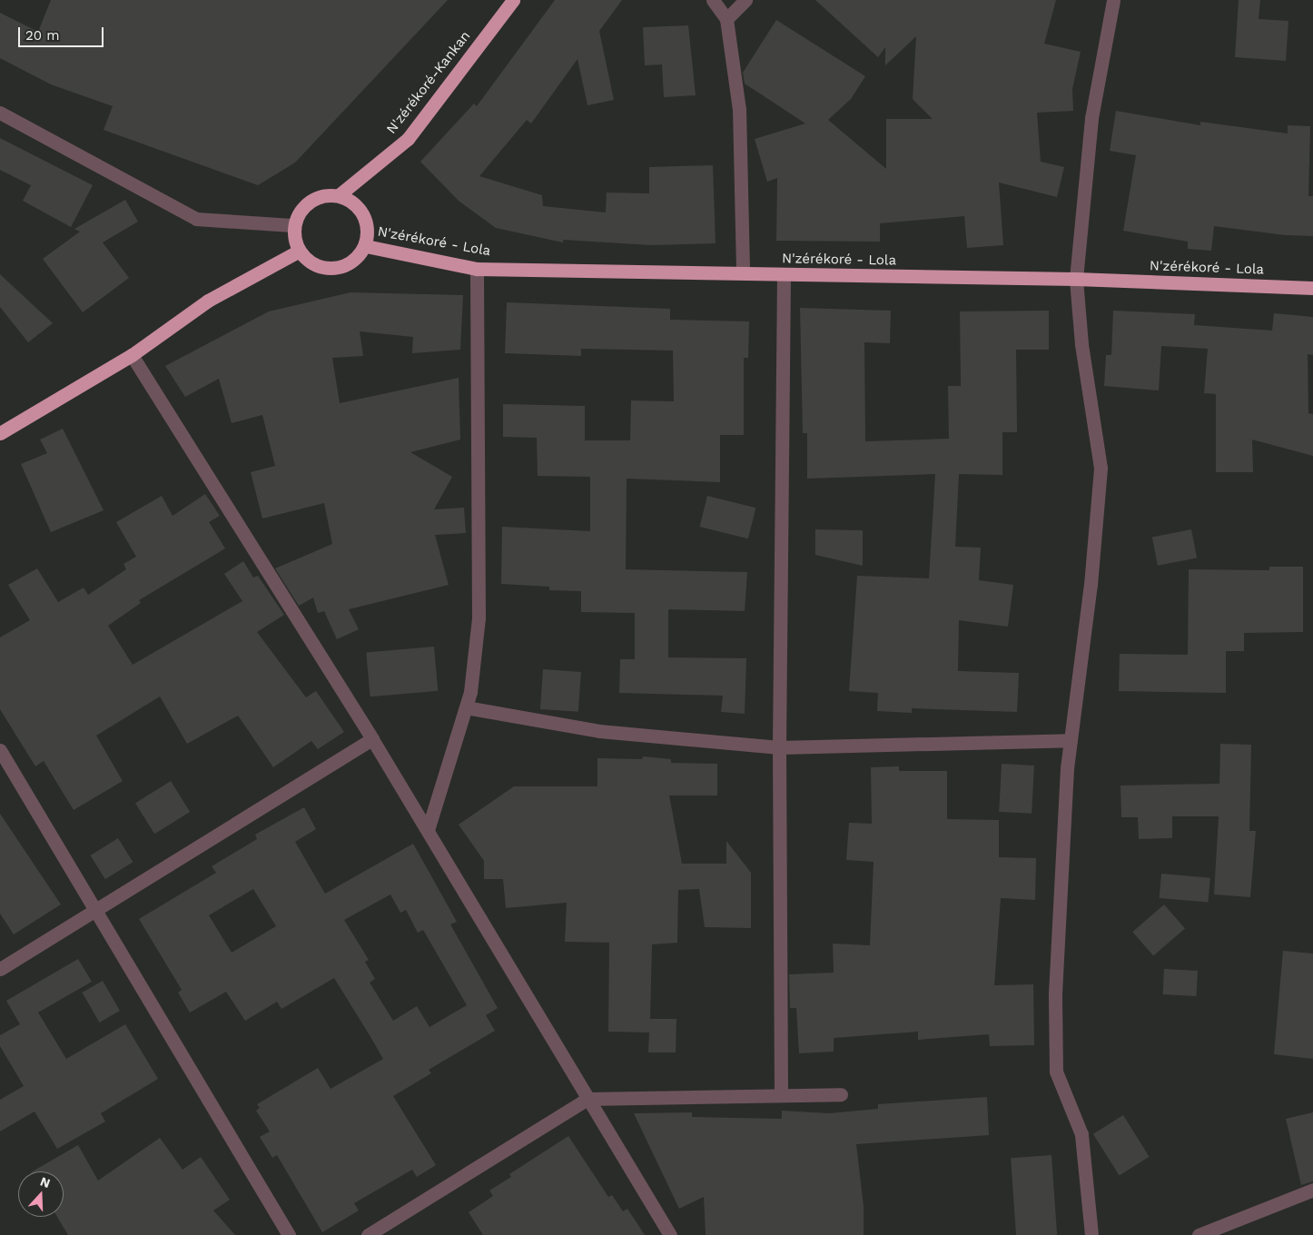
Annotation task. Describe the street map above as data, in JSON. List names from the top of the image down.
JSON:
{
  "streets": {
    "highway": ["N'zérékoré-Kankan", "N'zérékoré - Lola"]
  },
  "crossings": [
    ["N'zérékoré-Kankan", "N'zérékoré - Lola"]
  ],
  "scale_bar": "20 m",
  "north": "top"
}
